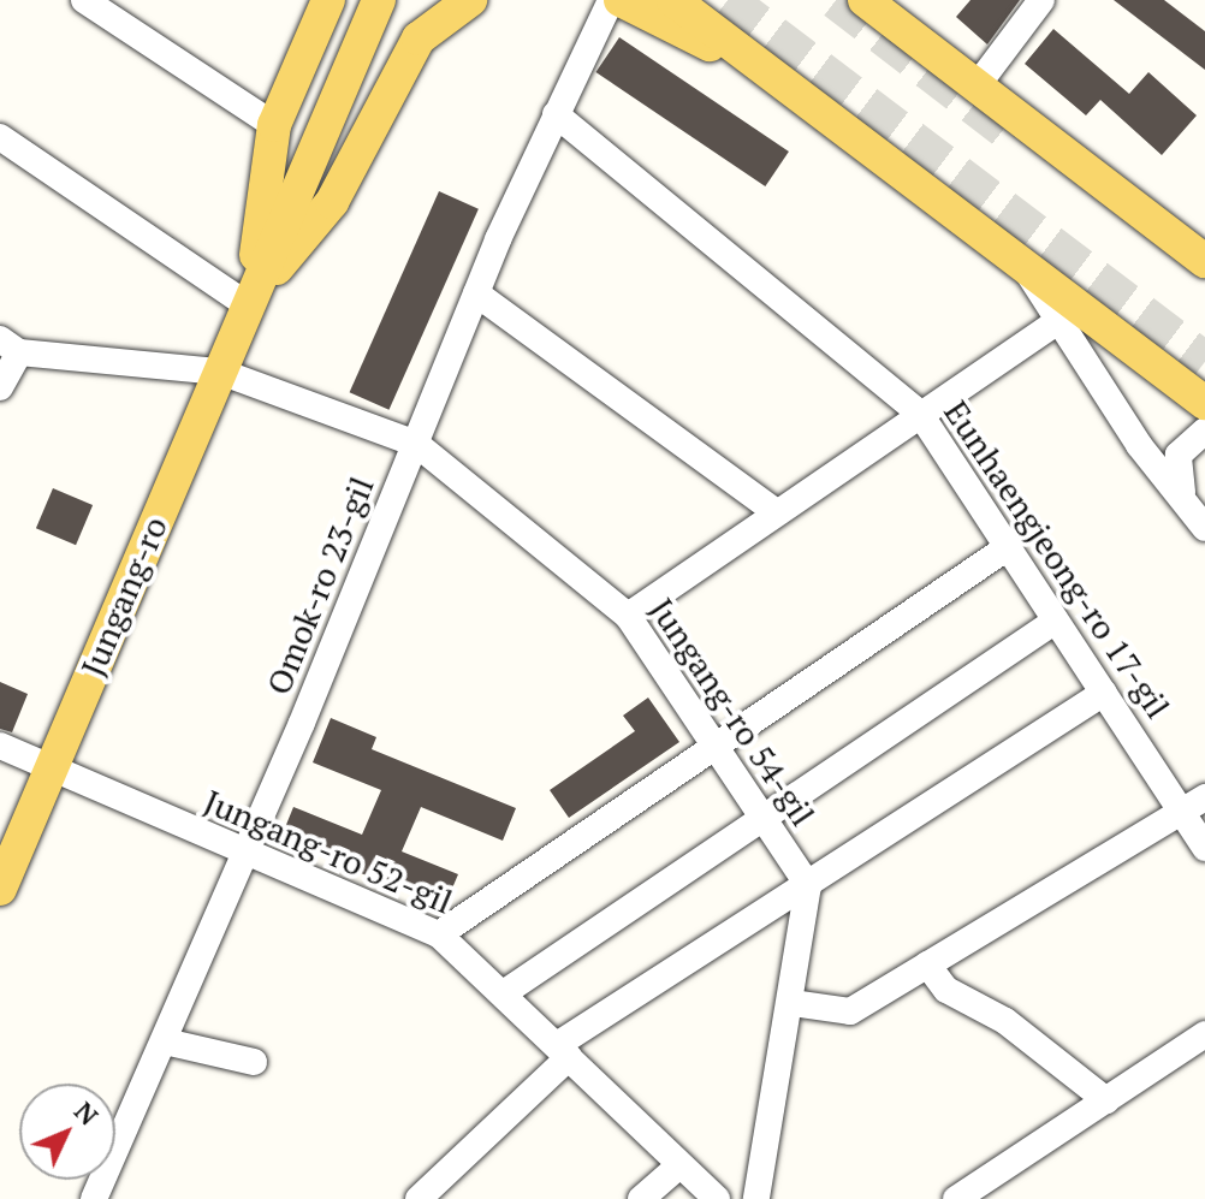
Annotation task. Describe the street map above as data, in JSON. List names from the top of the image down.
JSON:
{
  "streets": {
    "main road": ["Jungang-ro"],
    "street": [
      "Eunhaengjeong-ro 17-gil",
      "Omok-ro 23-gil",
      "Jungang-ro 54-gil",
      "Jungang-ro 52-gil"
    ]
  },
  "crossings": [
    ["Eunhaengjeong-ro 17-gil", "Omok-ro 23-gil"],
    ["Omok-ro 23-gil", "Jungang-ro 54-gil"],
    ["Omok-ro 23-gil", "Jungang-ro 52-gil"],
    ["Jungang-ro", "Jungang-ro 54-gil"],
    ["Jungang-ro", "Jungang-ro 52-gil"]
  ],
  "north": "top right"
}
